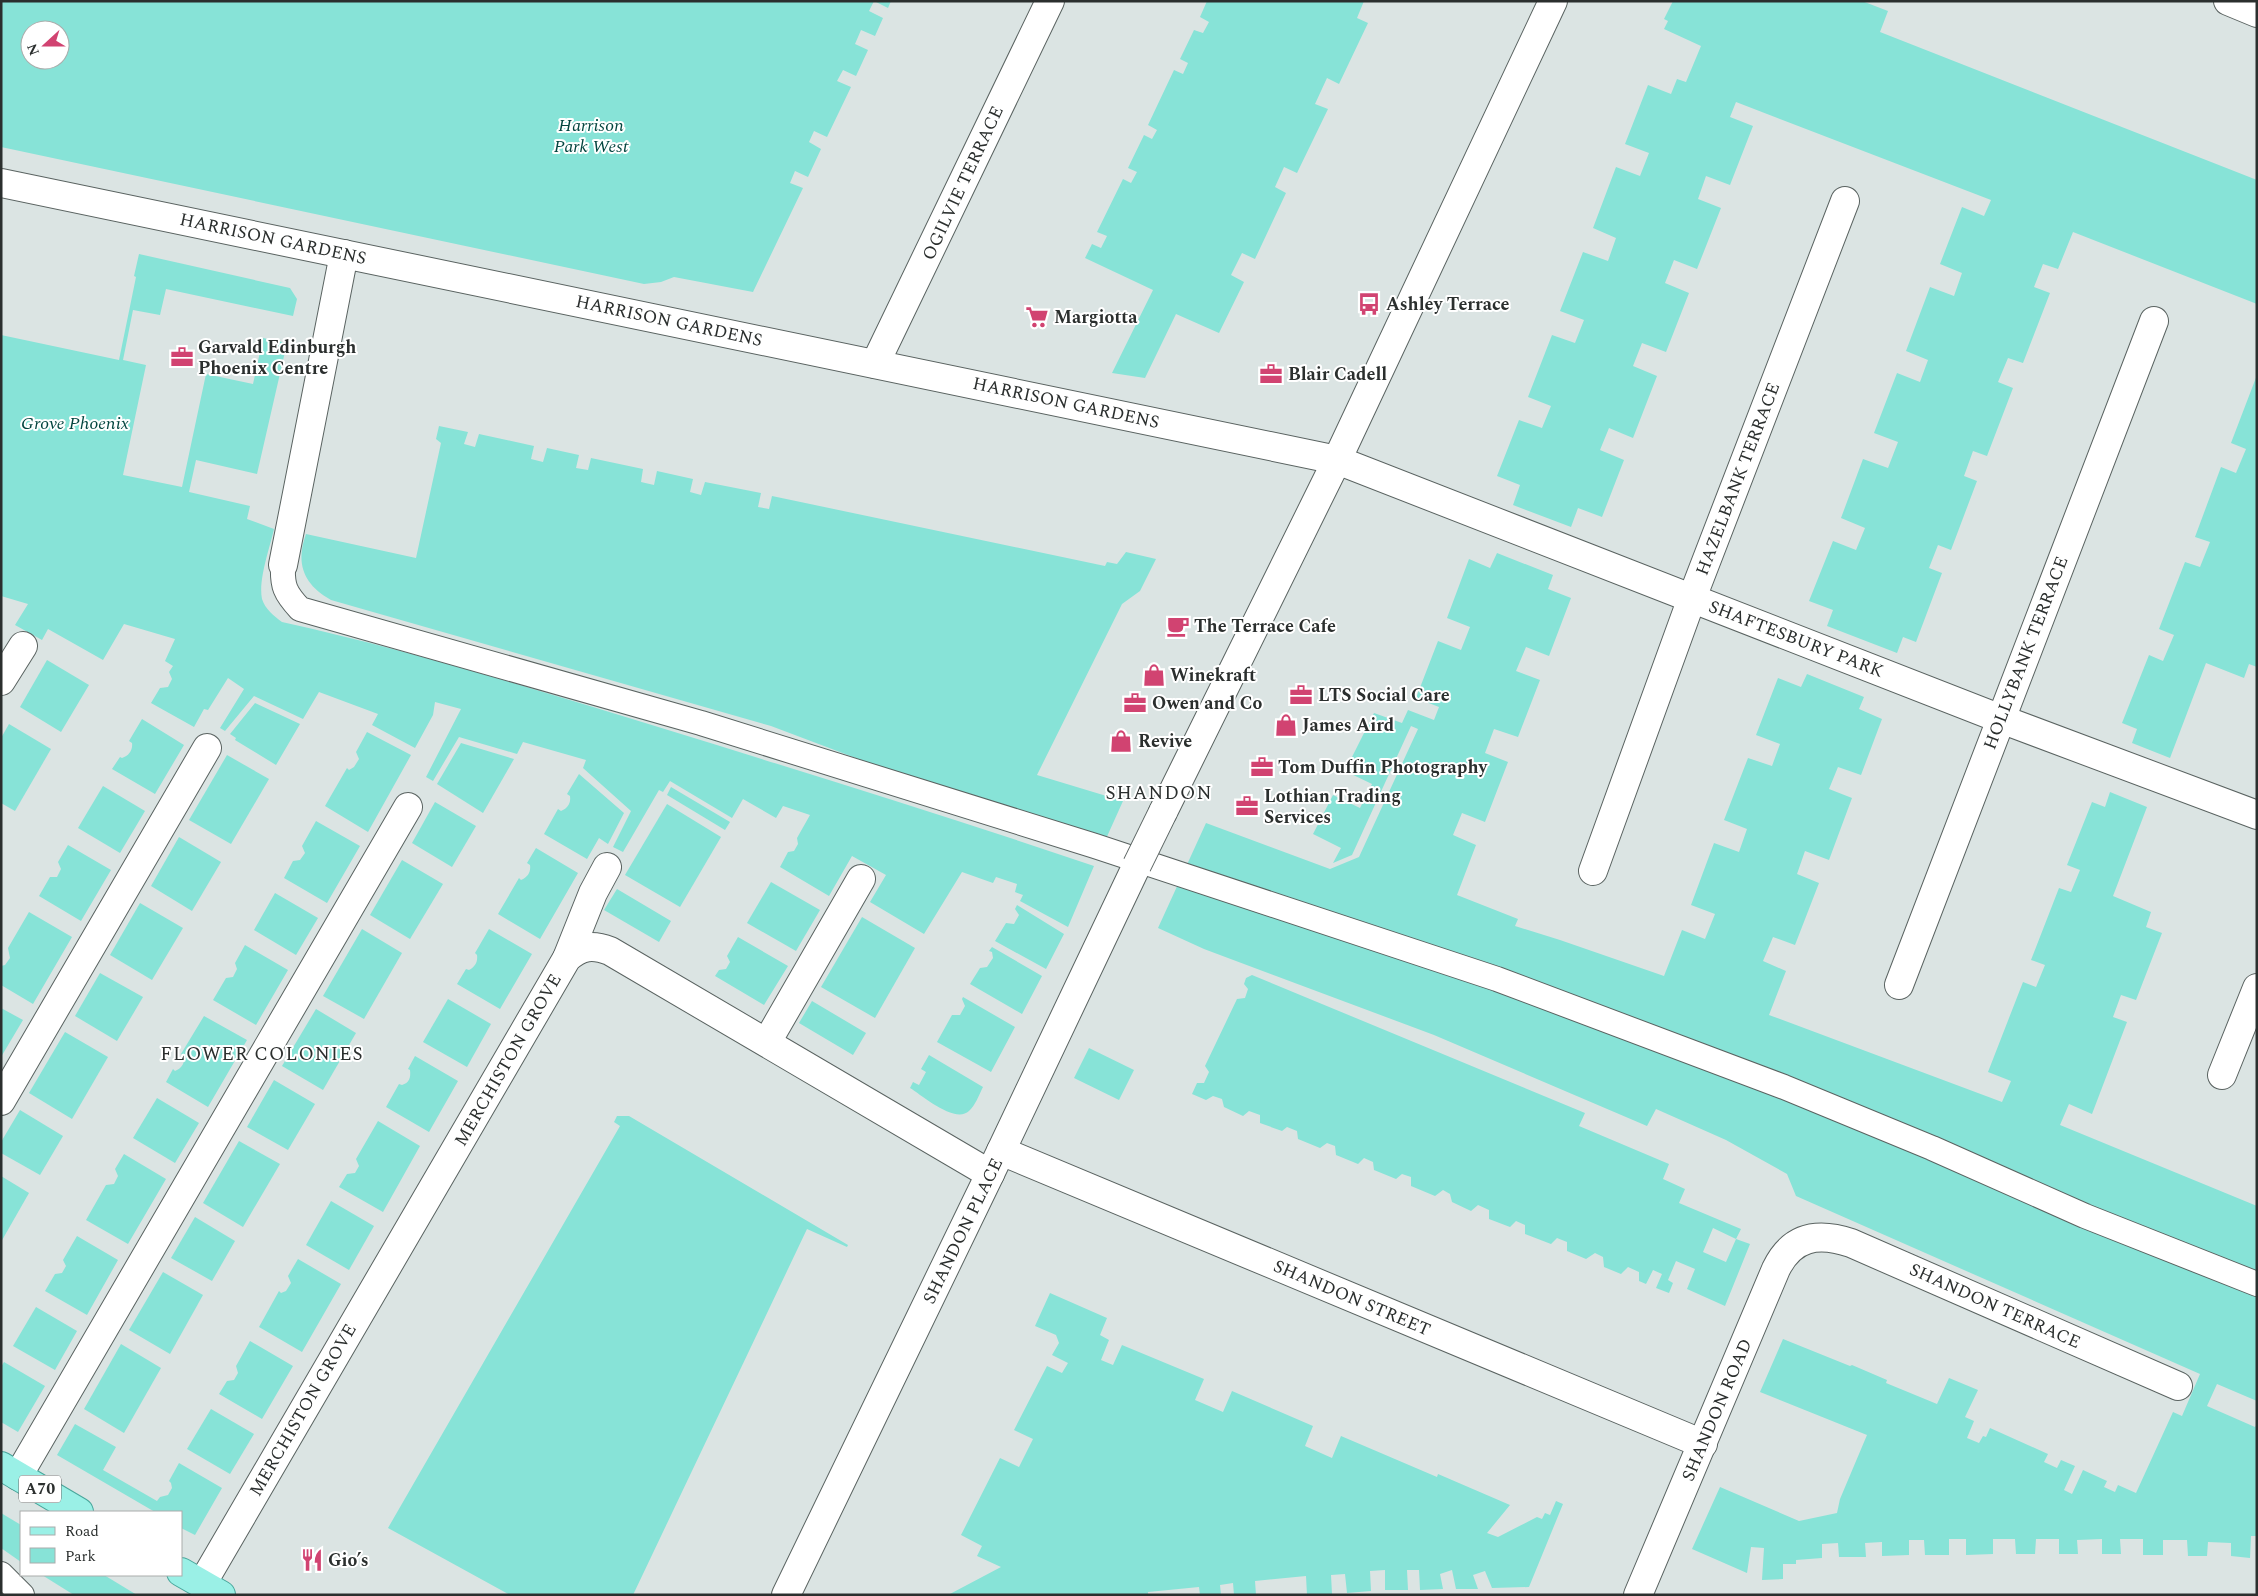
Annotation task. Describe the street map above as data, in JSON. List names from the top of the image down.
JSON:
{
  "streets": {
    "main road": ["A70"],
    "street": [
      "OGILVIE TERRACE",
      "HARRISON GARDENS",
      "HAZELBANK TERRACE",
      "SHAFTESBURY PARK",
      "HOLLYBANK TERRACE",
      "MERCHISTON GROVE",
      "SHANDON PLACE",
      "SHANDON STREET",
      "SHANDON TERRACE",
      "SHANDON ROAD"
    ]
  },
  "crossings": [
    ["OGILVIE TERRACE", "HARRISON GARDENS"],
    ["HARRISON GARDENS", "SHAFTESBURY PARK"],
    ["HARRISON GARDENS", "SHANDON PLACE"],
    ["HAZELBANK TERRACE", "SHAFTESBURY PARK"],
    ["SHAFTESBURY PARK", "HOLLYBANK TERRACE"],
    ["SHAFTESBURY PARK", "SHANDON PLACE"],
    ["MERCHISTON GROVE", "SHANDON PLACE"],
    ["MERCHISTON GROVE", "SHANDON STREET"],
    ["SHANDON PLACE", "SHANDON STREET"],
    ["SHANDON STREET", "SHANDON ROAD"],
    ["SHANDON TERRACE", "SHANDON ROAD"]
  ],
  "districts": ["SHANDON", "FLOWER COLONIES"],
  "parks": ["Harrison Park West", "Grove Phoenix"],
  "places": {
    "bus stop": ["Ashley Terrace"],
    "supermarket": ["Margiotta"],
    "office": [
      "Garvald Edinburgh Phoenix Centre",
      "Blair Cadell",
      "LTS Social Care",
      "Owen and Co",
      "Tom Duffin Photography",
      "Lothian Trading Services"
    ],
    "cafe": ["The Terrace Cafe"],
    "shop": ["Winekraft", "James Aird", "Revive"],
    "restaurant": ["Gio’s"]
  },
  "legend": ["Road", "Park"],
  "north": "left"
}
